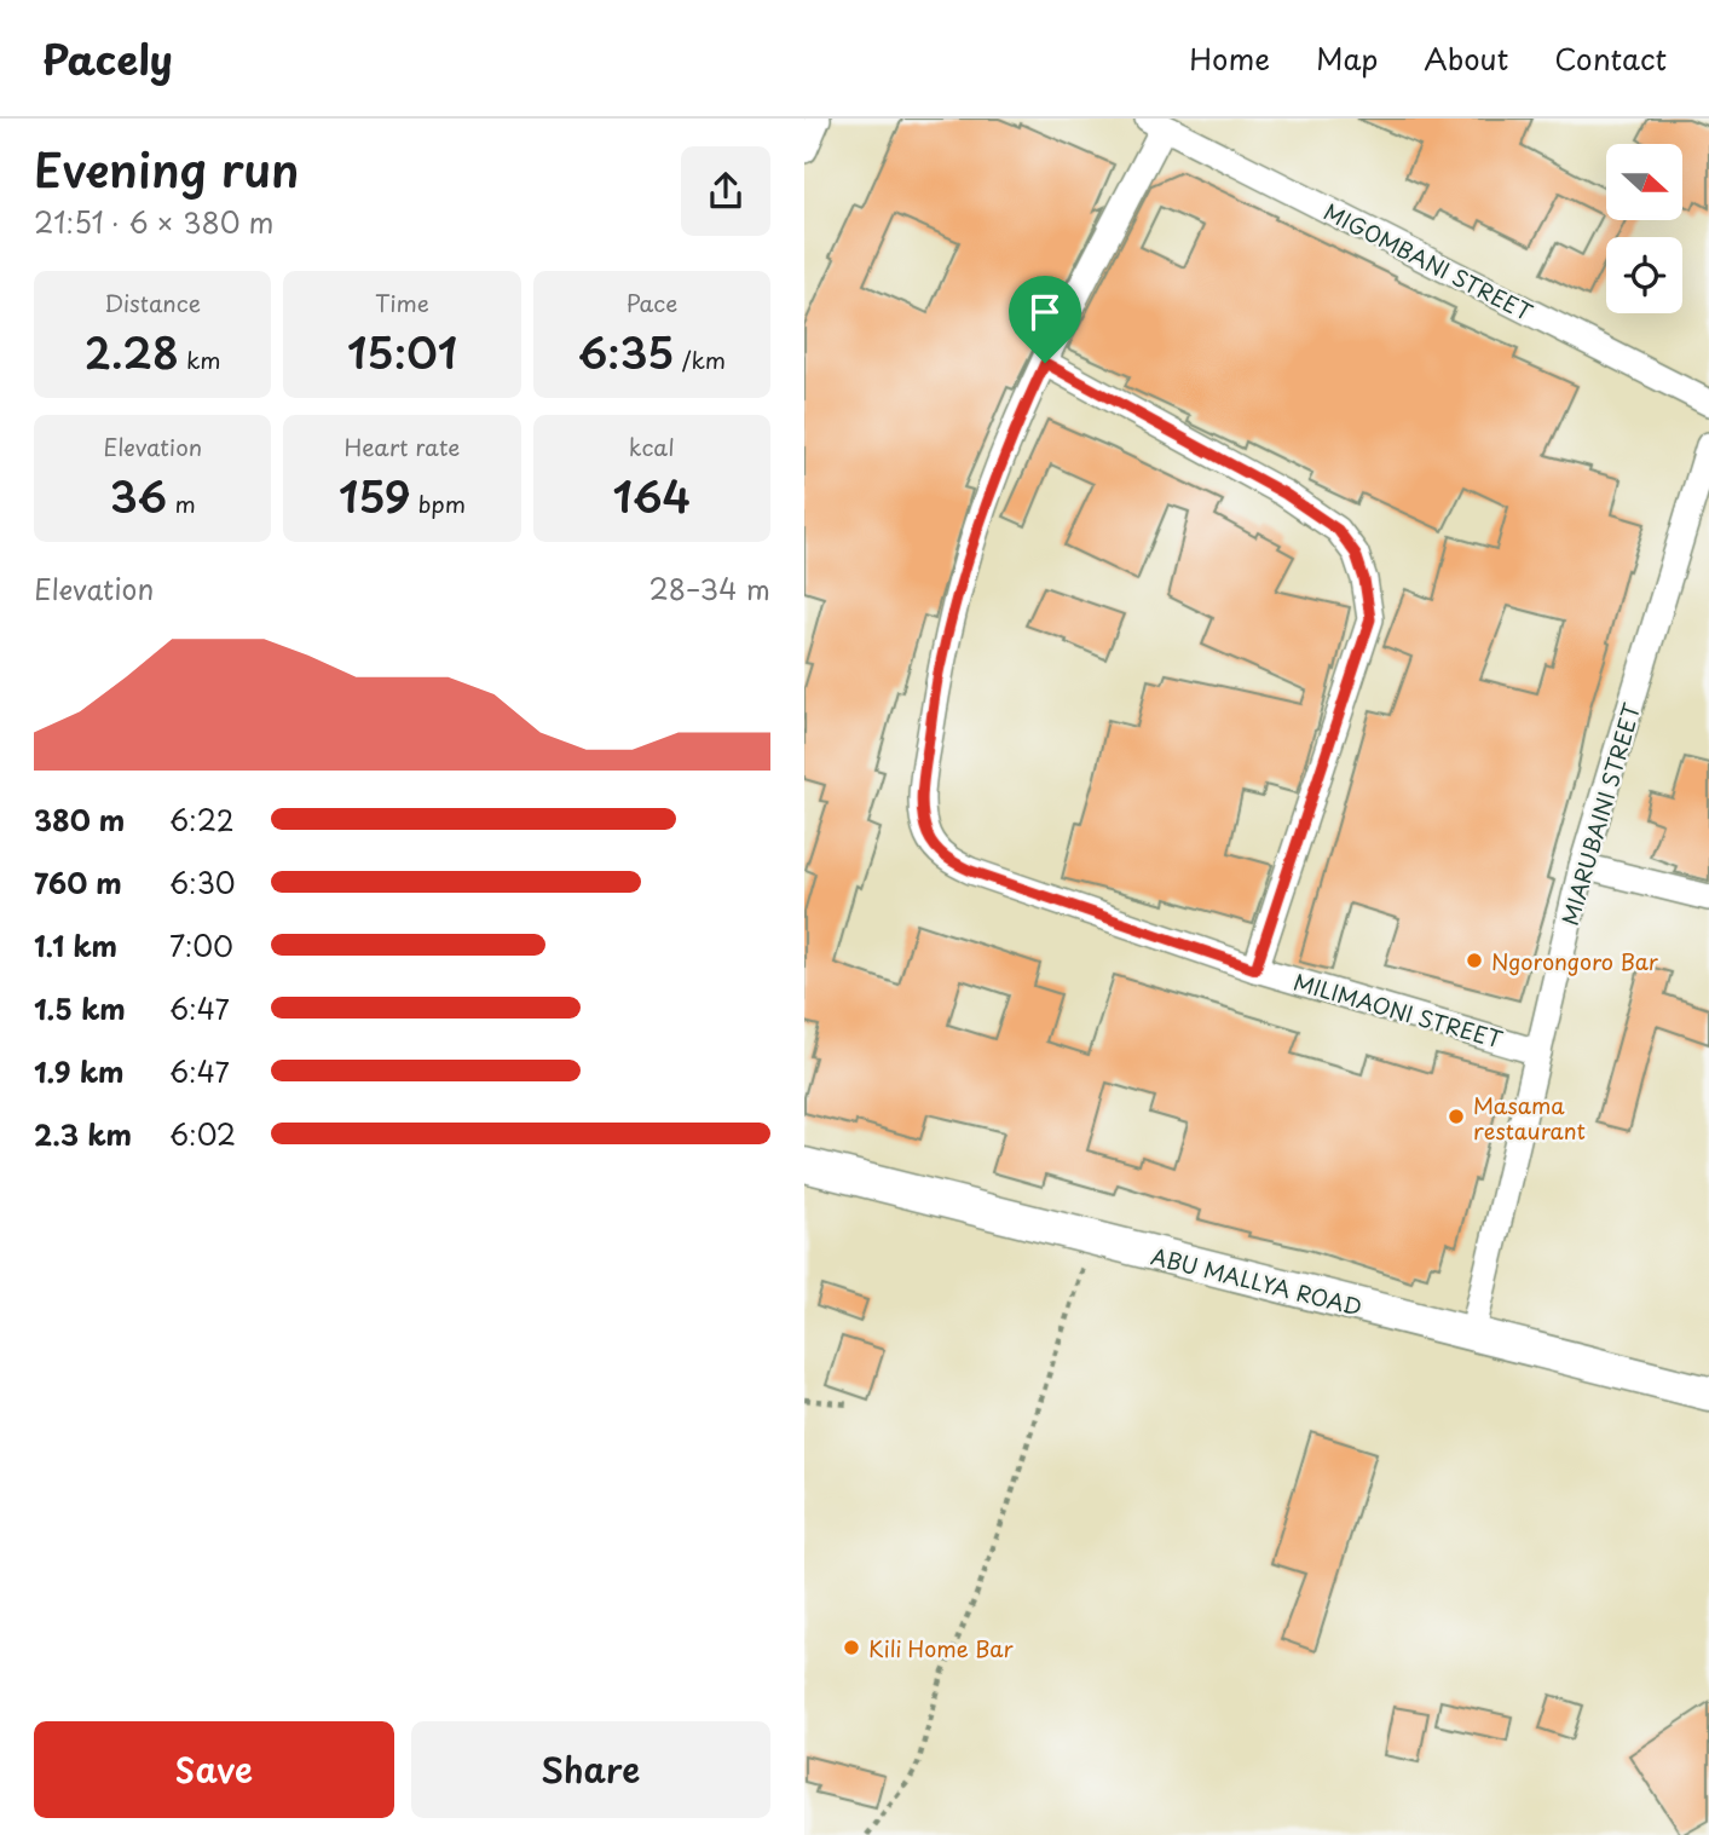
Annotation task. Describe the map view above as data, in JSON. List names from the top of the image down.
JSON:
{
  "streets": {
    "main road": ["ABU MALLYA ROAD"],
    "street": ["MIGOMBANI STREET", "MIARUBAINI STREET", "MILIMAONI STREET"]
  },
  "crossings": [
    ["MIGOMBANI STREET", "MILIMAONI STREET"],
    ["MIARUBAINI STREET", "MILIMAONI STREET"],
    ["MIARUBAINI STREET", "ABU MALLYA ROAD"]
  ],
  "places": ["Ngorongoro Bar", "Masama restaurant", "Kili Home Bar"],
  "north": "right",
  "page": {
    "header": "Pacely",
    "nav": [
      "Home",
      "Map",
      "About",
      "Contact"
    ],
    "heading": ["Evening run", "21:51 · 6 × 380 m"],
    "stats": [
      ["Distance", "2.28 km"],
      ["Time", "15:01"],
      ["Pace", "6:35 /km"],
      ["Elevation", "36 m"],
      ["Heart rate", "159 bpm"],
      ["kcal", "164"]
    ],
    "chart": ["Elevation", "28–34 m"],
    "list": [
      {
        "name": "380 m",
        "note": "6:22"
      },
      {
        "name": "760 m",
        "note": "6:30"
      },
      {
        "name": "1.1 km",
        "note": "7:00"
      },
      {
        "name": "1.5 km",
        "note": "6:47"
      },
      {
        "name": "1.9 km",
        "note": "6:47"
      },
      {
        "name": "2.3 km",
        "note": "6:02"
      }
    ],
    "buttons": ["Save", "Share"]
  }
}
